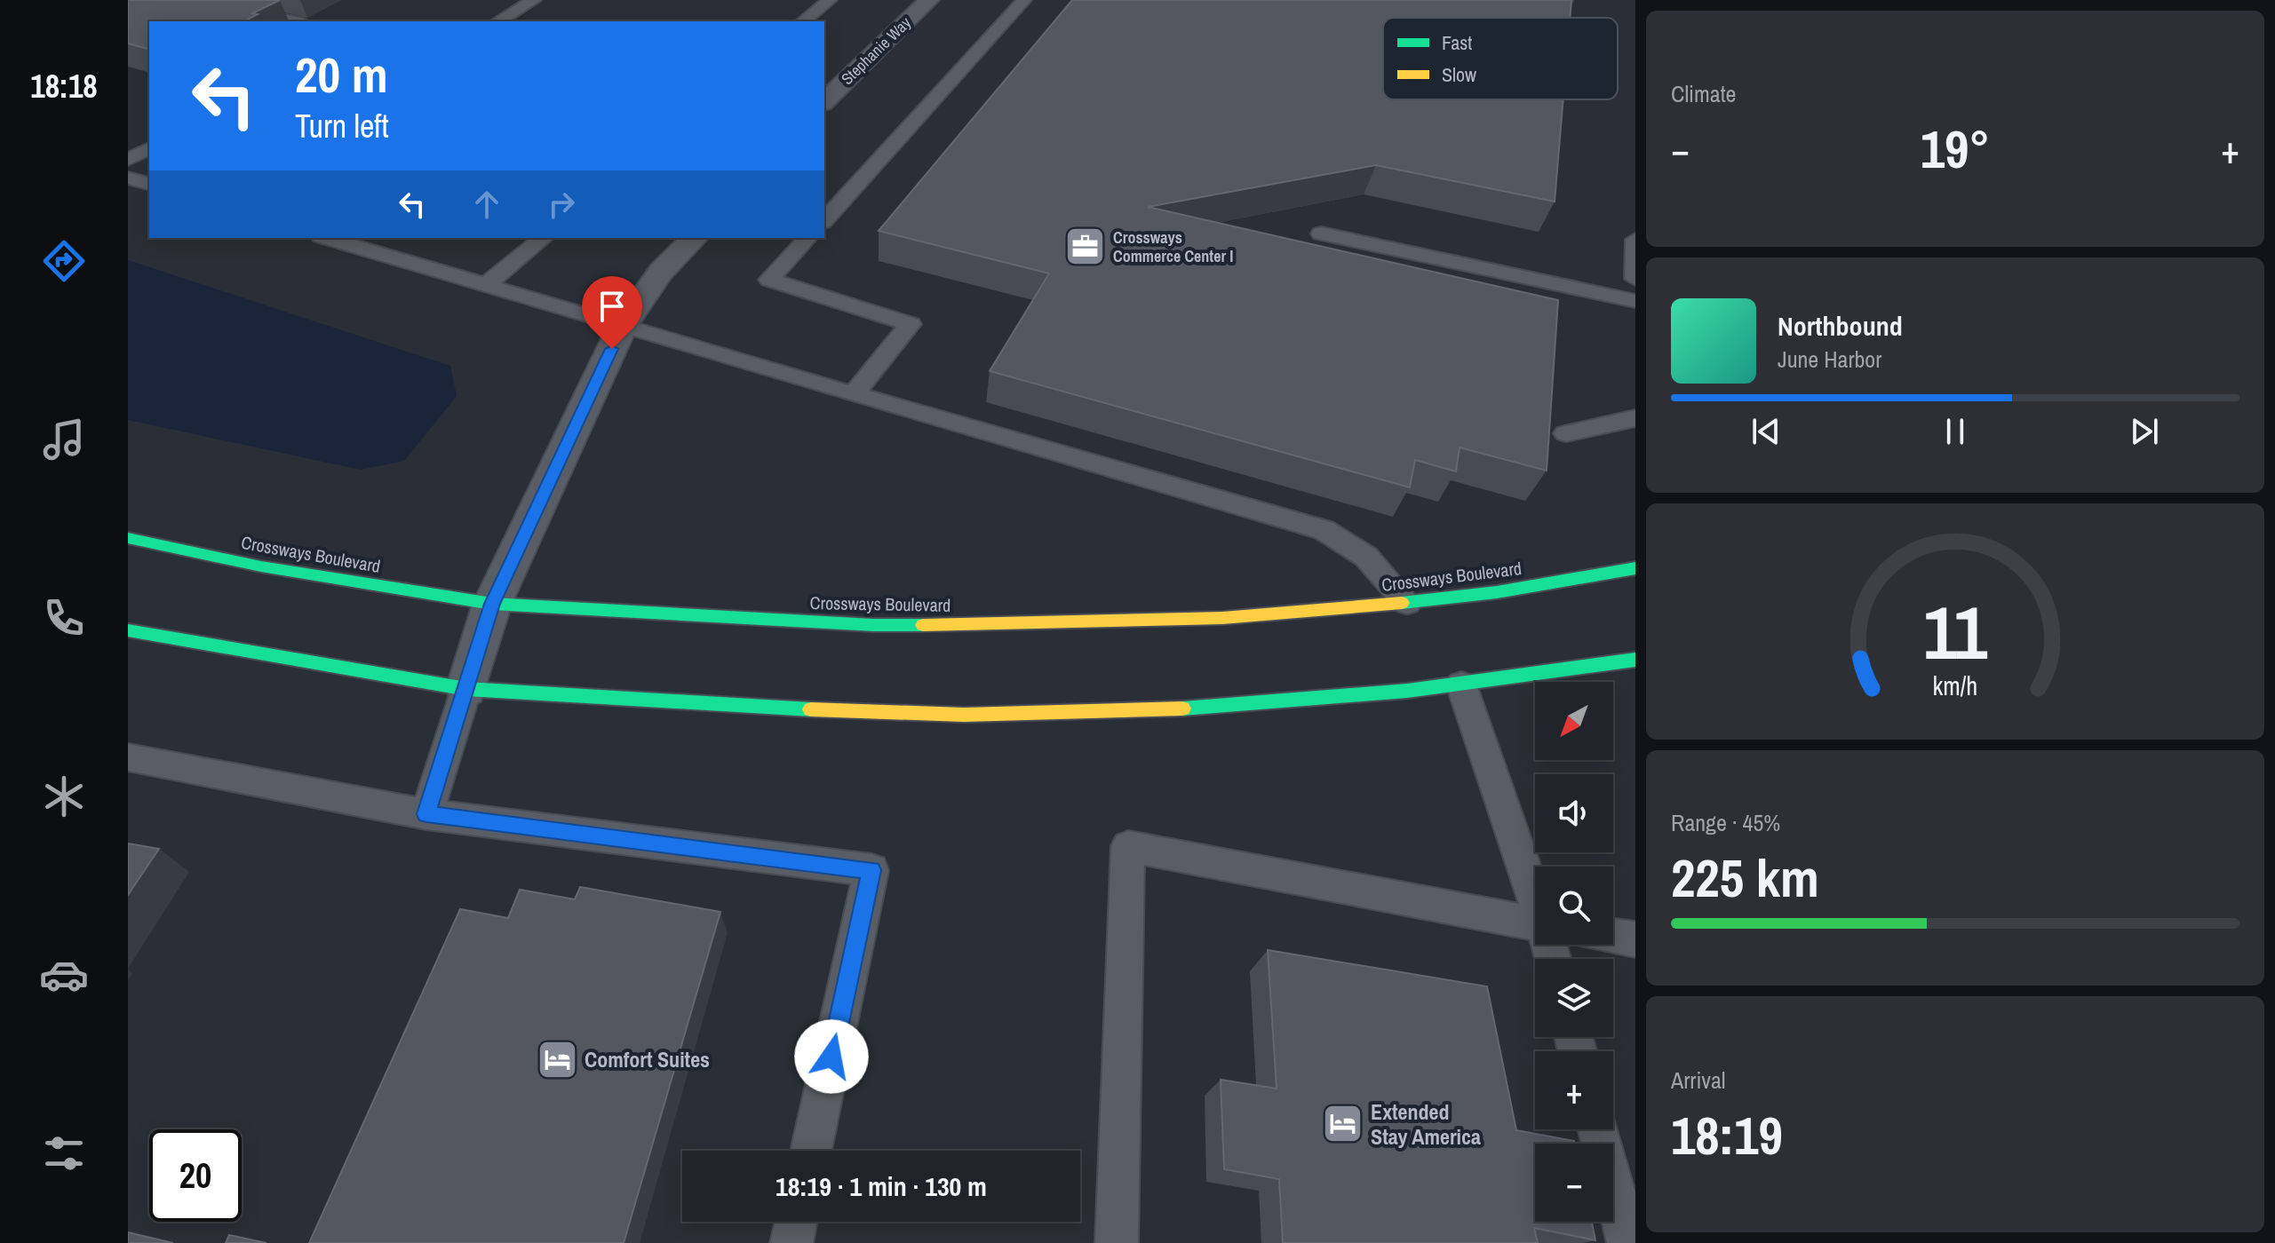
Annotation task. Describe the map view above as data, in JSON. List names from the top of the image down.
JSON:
{
  "streets": {
    "street": ["Stephanie Way", "Crossways Boulevard"]
  },
  "places": {
    "office": ["Crossways Commerce Center I"],
    "hotel": ["Comfort Suites", "Extended Stay America"]
  },
  "legend": ["Fast", "Slow"],
  "north": "bottom left",
  "page": {
    "tabs": "18:18",
    "tile": [
      "Climate",
      ["Range · 45%", "225 km"],
      ["Arrival", "18:19"]
    ],
    "turn": ["20 m", "Turn left"],
    "heat": ["−", "19°", "+"],
    "song": ["Northbound", "June Harbor"],
    "map_buttons": ["+", "−"],
    "limit": "20",
    "trip": "18:19 · 1 min · 130 m",
    "gauge": ["11", "km/h"]
  }
}
